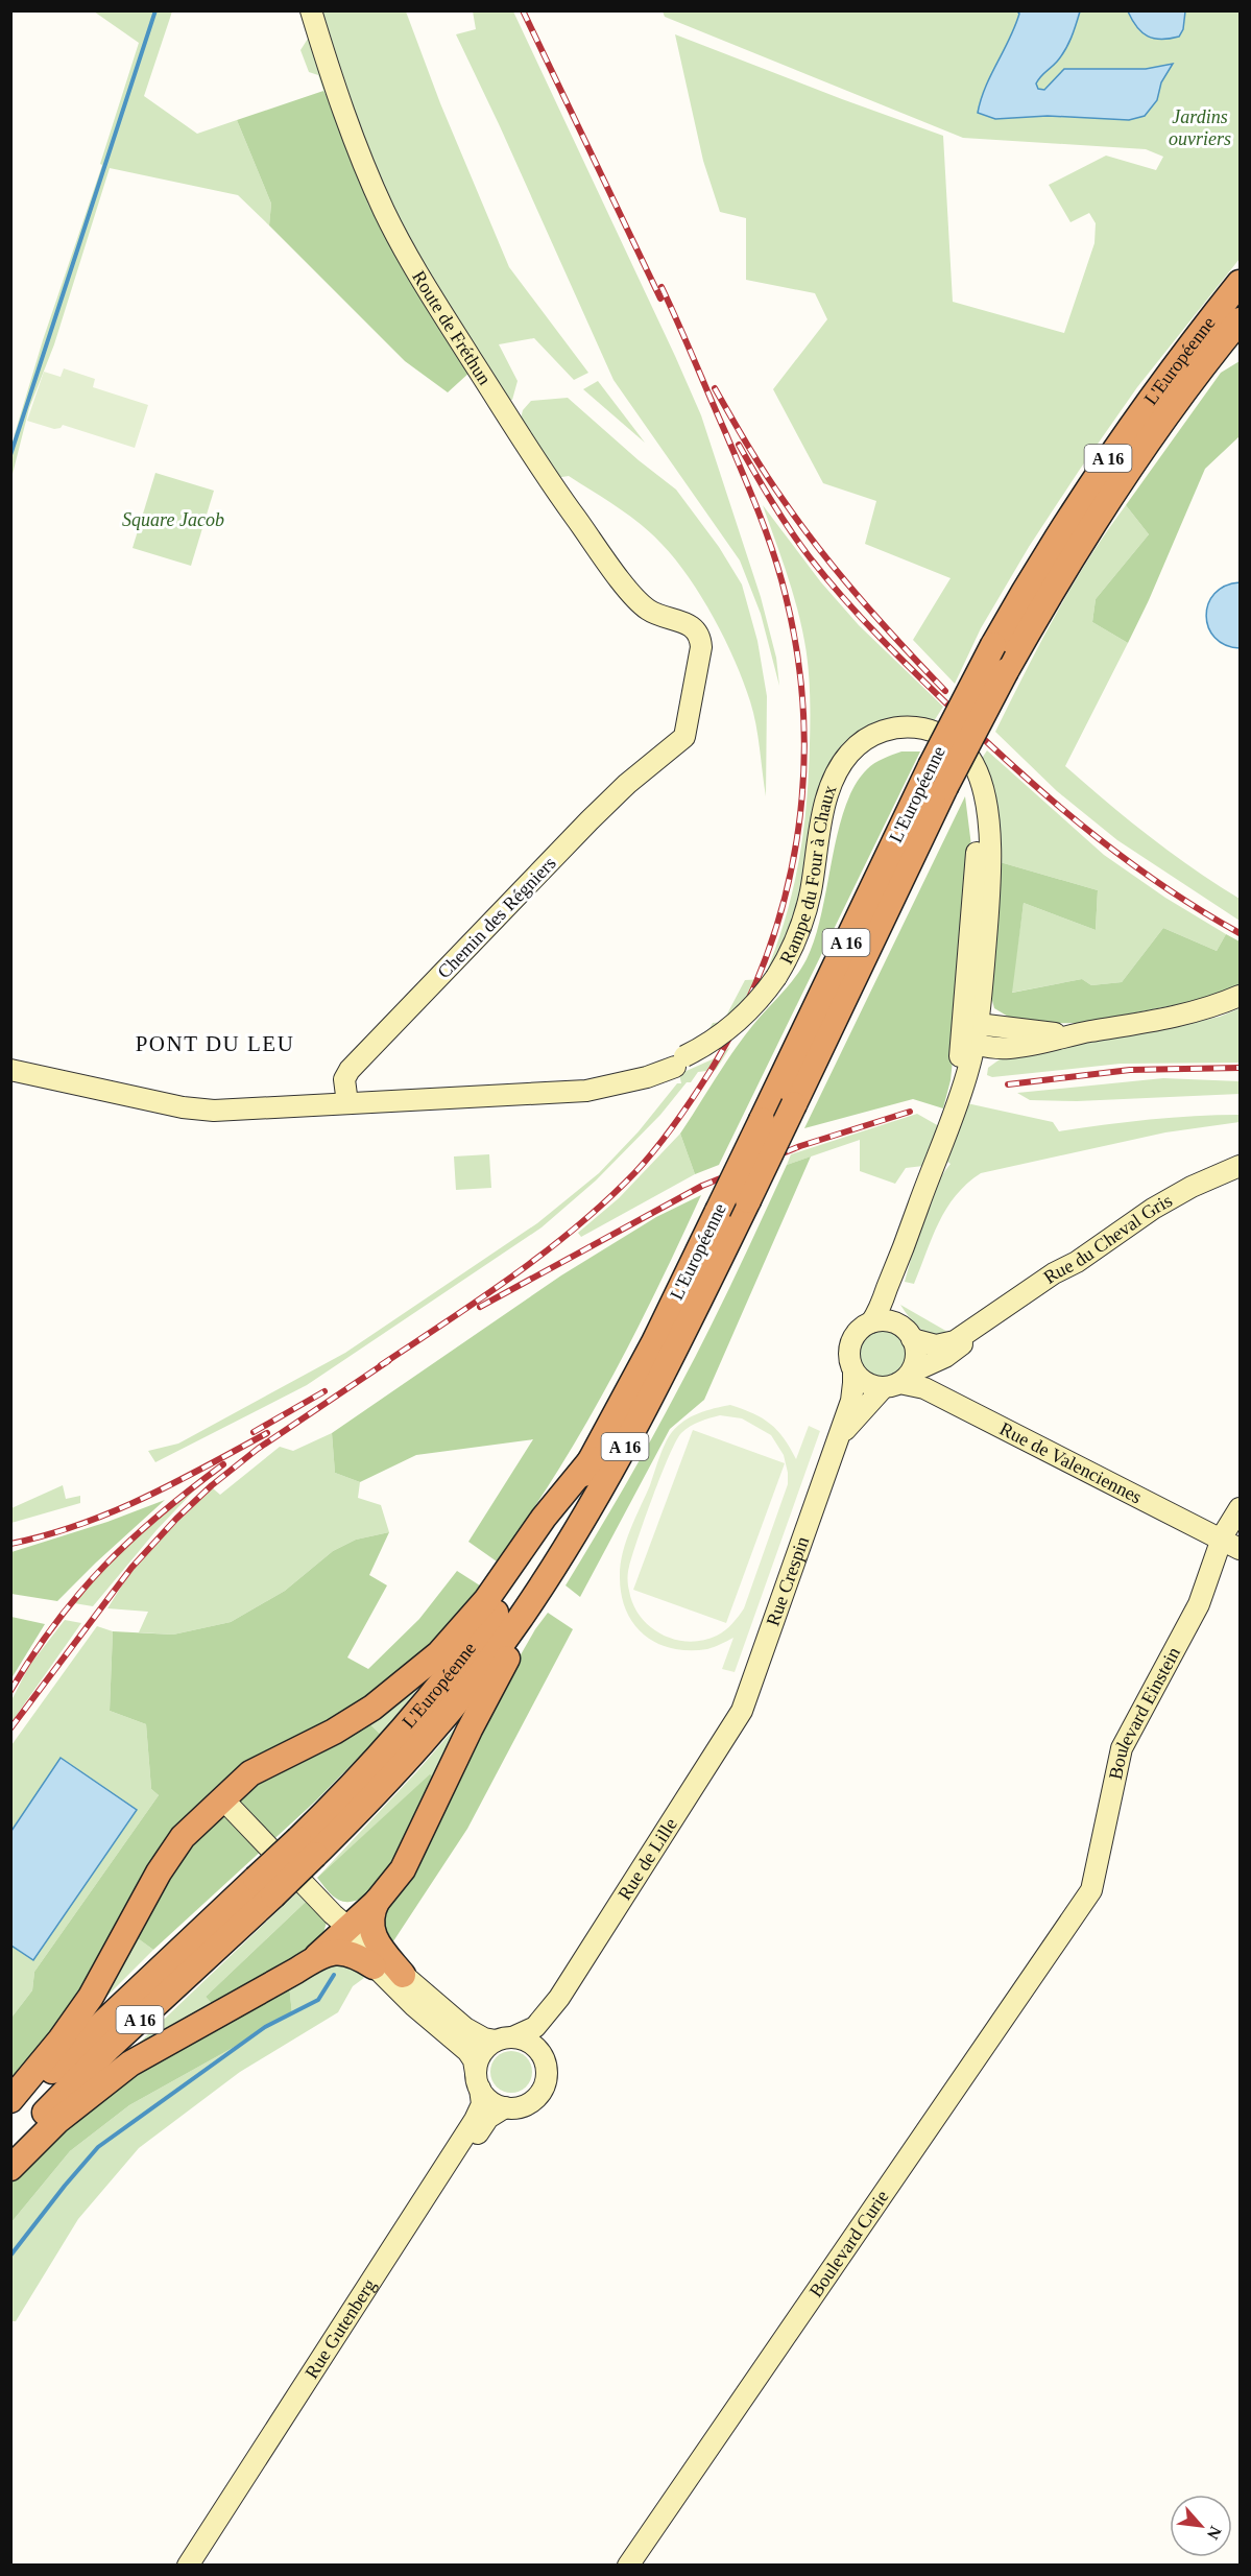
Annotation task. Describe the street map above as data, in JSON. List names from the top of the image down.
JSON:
{
  "streets": {
    "highway": ["L'Européenne", "A 16"],
    "main road": [
      "Route de Fréthun",
      "Rampe du Four à Chaux",
      "Chemin des Régniers",
      "Rue du Cheval Gris",
      "Rue de Valenciennes",
      "Rue Crespin",
      "Boulevard Einstein",
      "Rue de Lille",
      "Boulevard Curie",
      "Rue Gutenberg"
    ]
  },
  "crossings": [
    ["Route de Fréthun", "Chemin des Régniers"],
    ["Rampe du Four à Chaux", "Chemin des Régniers"],
    ["Rue du Cheval Gris", "Rue de Valenciennes"],
    ["Rue du Cheval Gris", "Rue Crespin"],
    ["Rue de Valenciennes", "Rue Crespin"],
    ["Rue de Valenciennes", "Boulevard Einstein"],
    ["Rue Crespin", "Rue de Lille"],
    ["Boulevard Einstein", "Boulevard Curie"],
    ["Rue de Lille", "Rue Gutenberg"]
  ],
  "districts": ["PONT DU LEU"],
  "parks": ["Jardins ouvriers", "Square Jacob"],
  "north": "bottom right"
}
